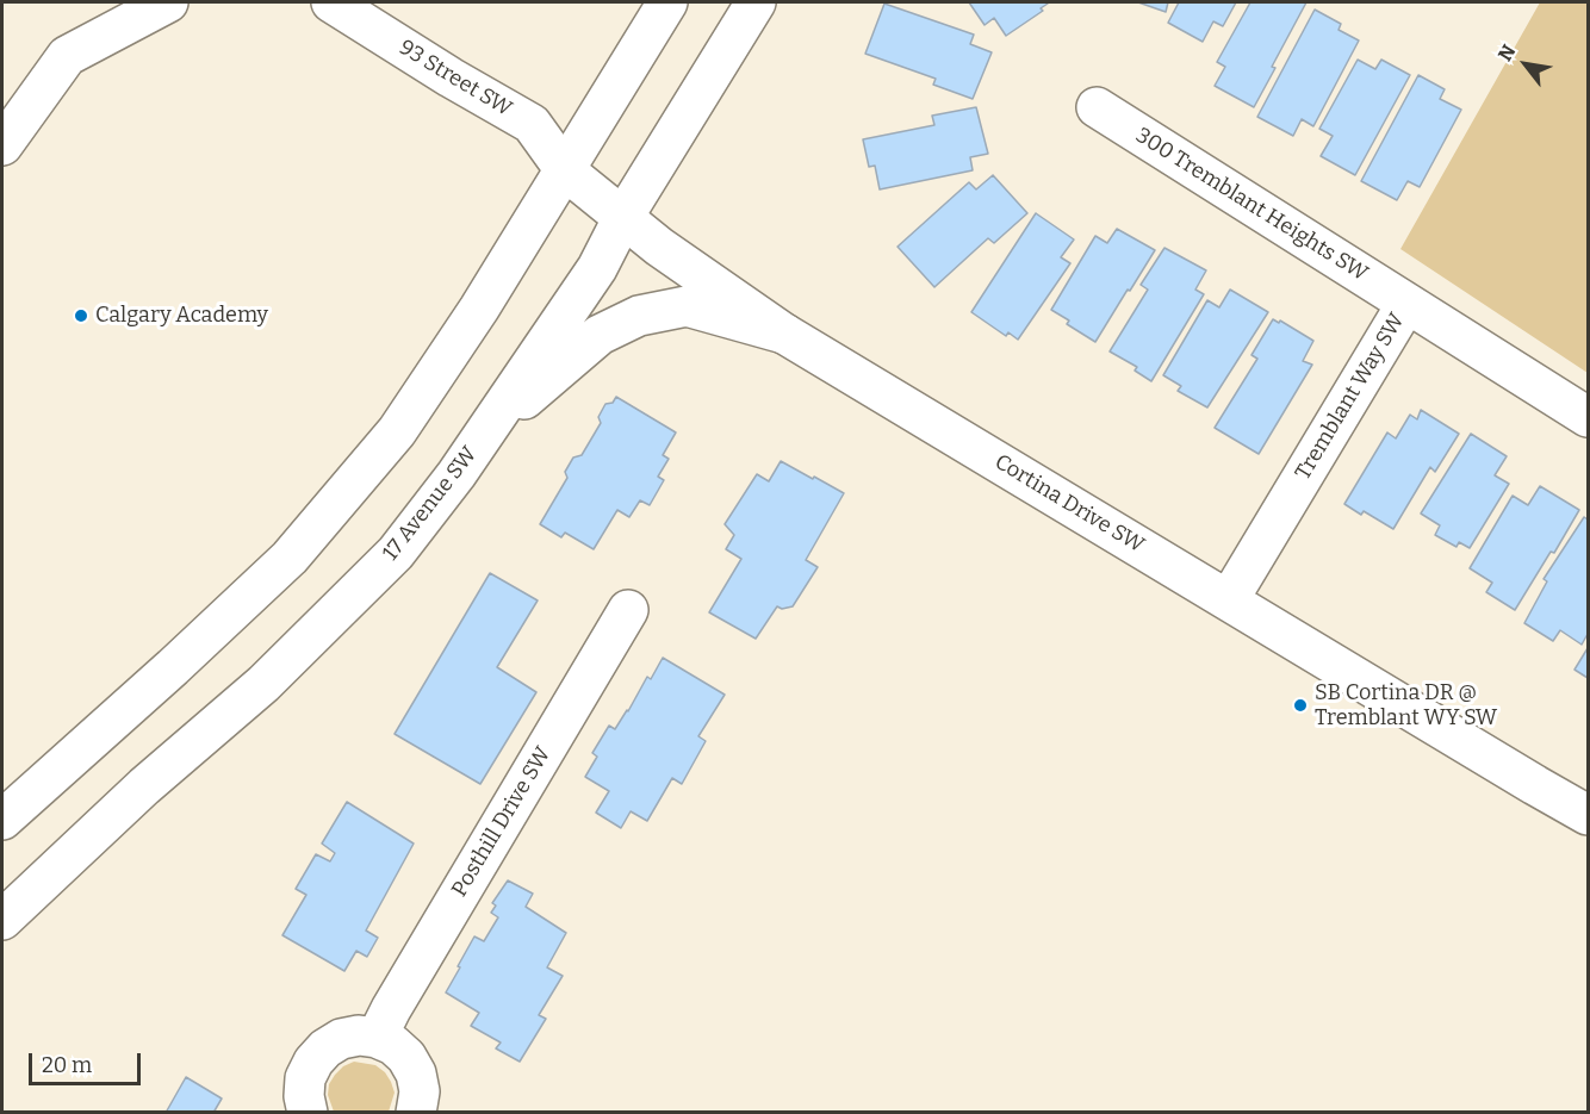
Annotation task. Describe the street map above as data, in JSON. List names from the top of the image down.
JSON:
{
  "streets": {
    "street": [
      "93 Street SW",
      "300 Tremblant Heights SW",
      "Tremblant Way SW",
      "17 Avenue SW",
      "Cortina Drive SW",
      "Posthill Drive SW"
    ]
  },
  "crossings": [
    ["93 Street SW", "Cortina Drive SW"],
    ["300 Tremblant Heights SW", "Tremblant Way SW"],
    ["Tremblant Way SW", "Cortina Drive SW"],
    ["17 Avenue SW", "Cortina Drive SW"]
  ],
  "places": ["Calgary Academy", "SB Cortina DR @ Tremblant WY SW"],
  "scale_bar": "20 m",
  "north": "top left"
}
